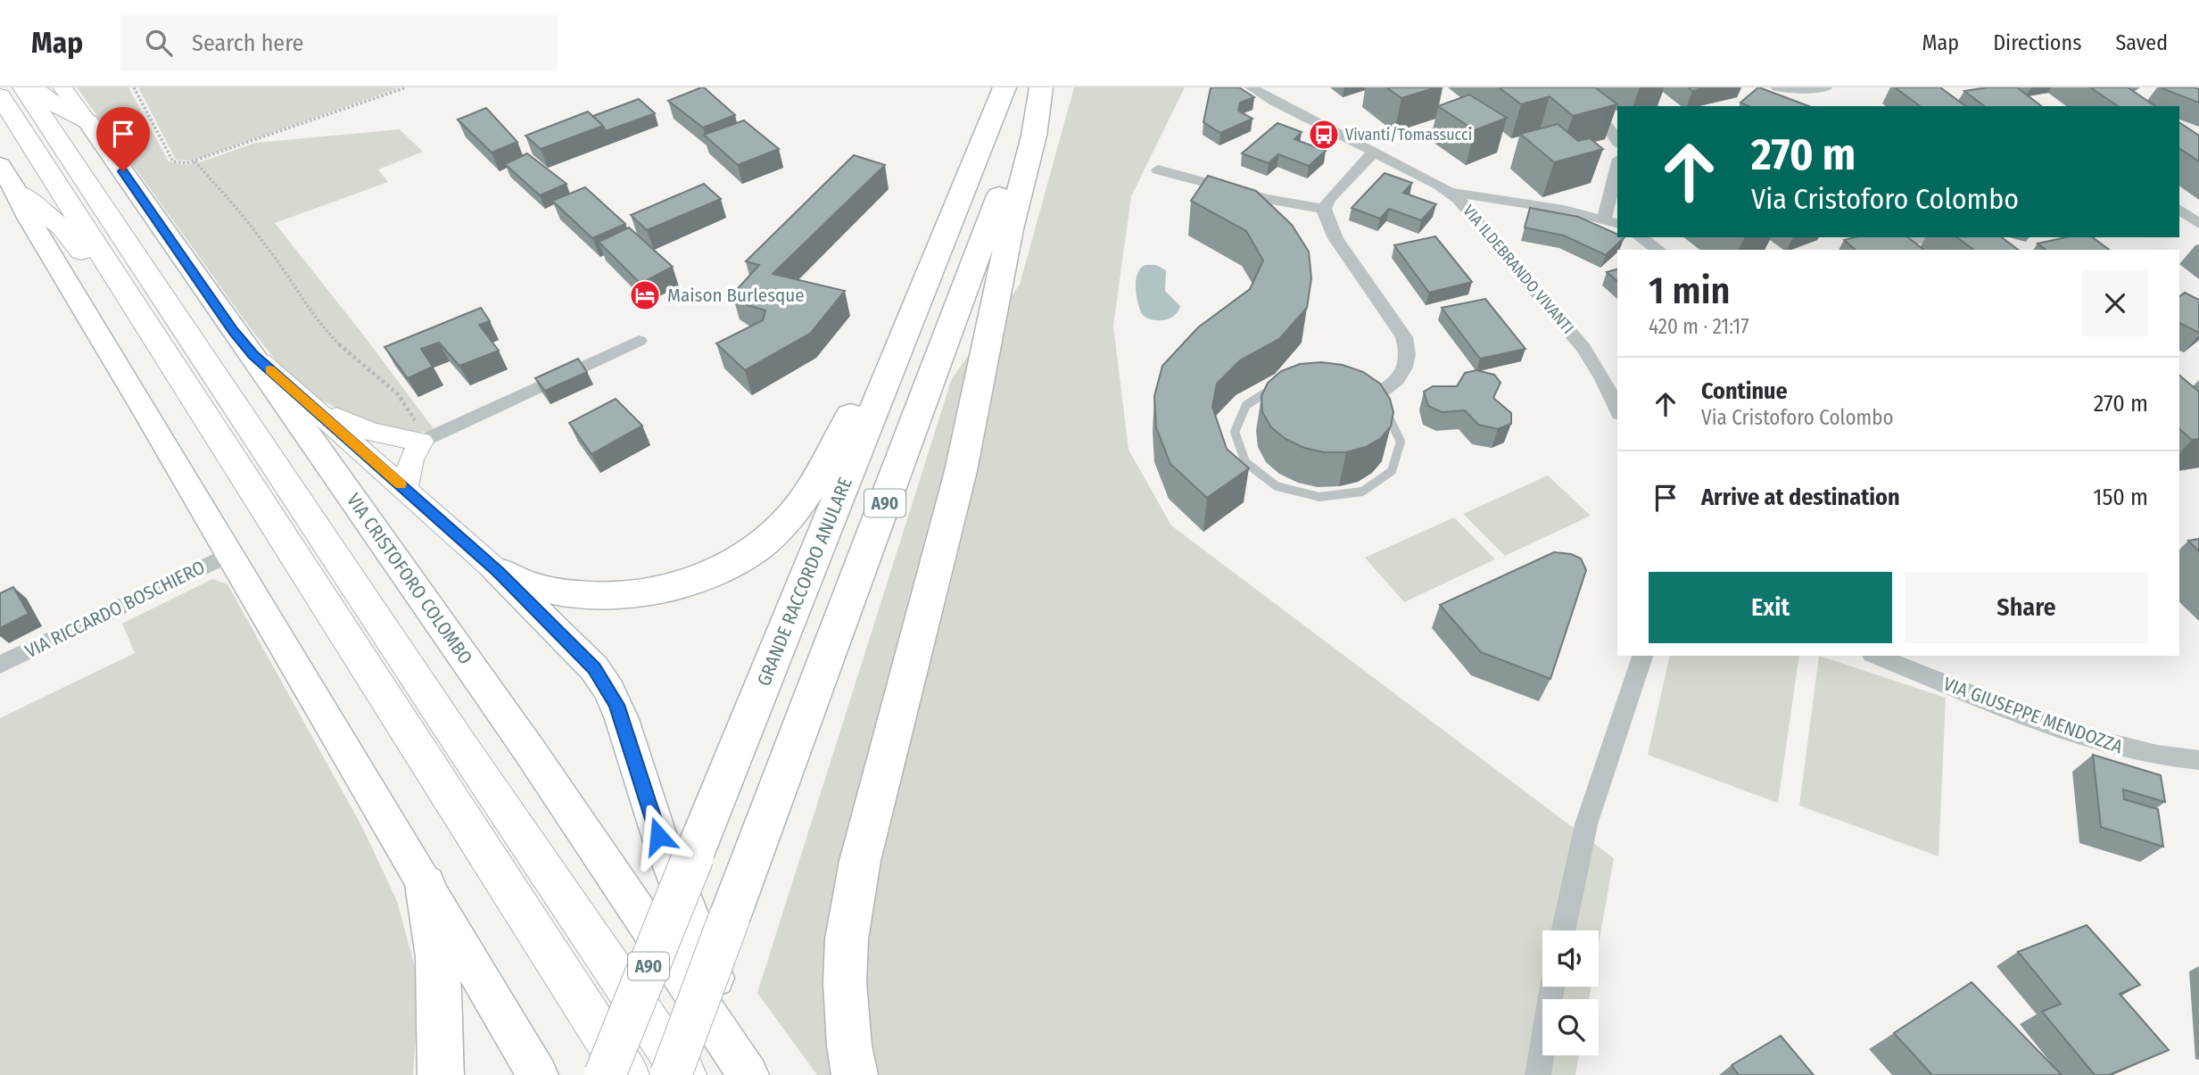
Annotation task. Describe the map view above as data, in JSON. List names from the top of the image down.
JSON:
{
  "streets": {
    "highway": ["A90", "GRANDE RACCORDO ANULARE"],
    "main road": ["VIA CRISTOFORO COLOMBO"],
    "street": ["VIA ILDEBRANDO VIVANTI", "VIA RICCARDO BOSCHIERO", "VIA GIUSEPPE MENDOZZA"]
  },
  "places": {
    "bus stop": ["Vivanti/Tomassucci"],
    "hotel": ["Maison Burlesque"]
  },
  "page": {
    "header": "Map",
    "search": "Search here",
    "nav": ["Map", "Directions", "Saved"],
    "turn": ["270 m", "Via Cristoforo Colombo"],
    "heading": ["1 min", "420 m · 21:17"],
    "list": [
      {
        "name": "Continue",
        "note": "Via Cristoforo Colombo",
        "value": "270 m"
      },
      {
        "name": "Arrive at destination",
        "value": "150 m"
      }
    ],
    "buttons": ["Exit", "Share"]
  }
}
